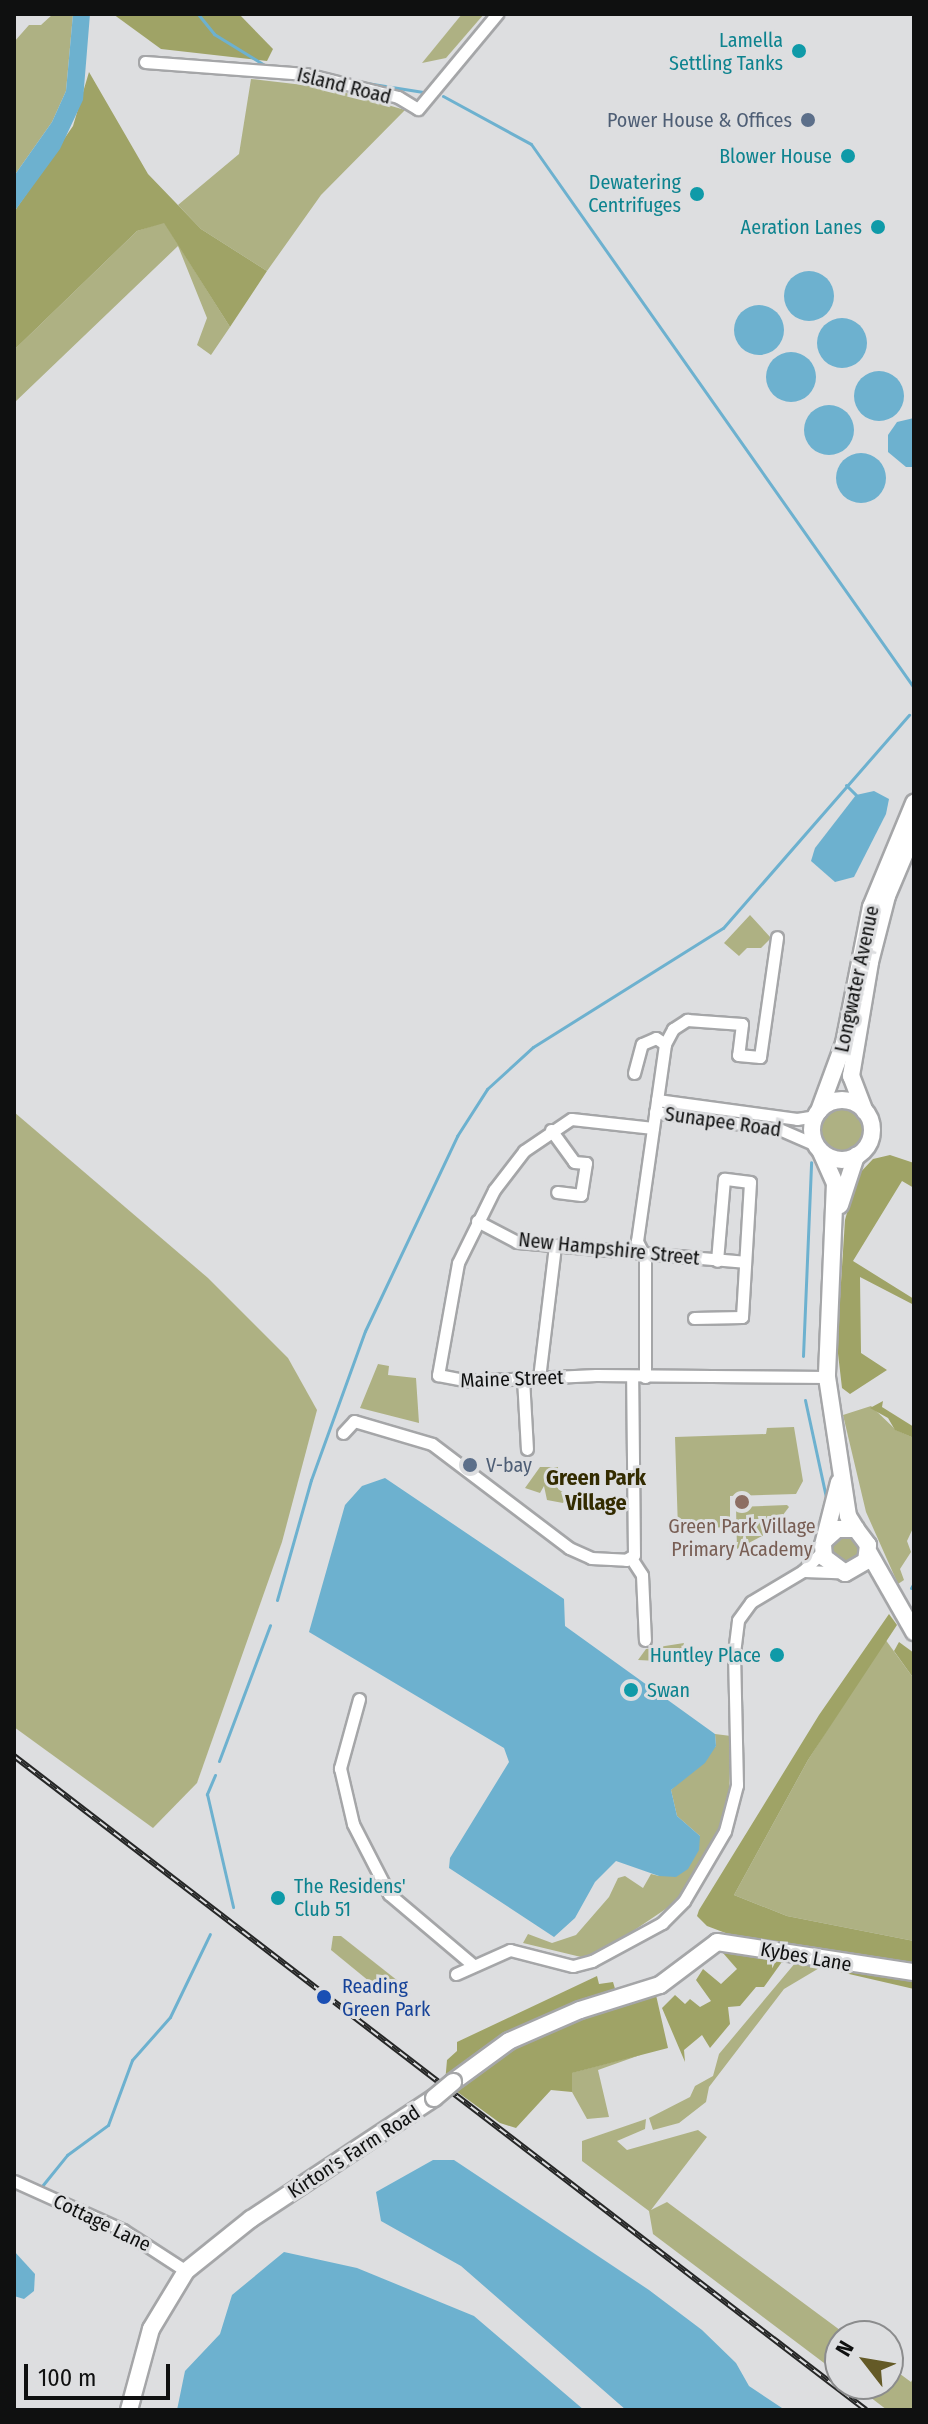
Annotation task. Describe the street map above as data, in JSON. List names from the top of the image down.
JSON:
{
  "streets": {
    "street": [
      "Island Road",
      "Longwater Avenue",
      "Sunapee Road",
      "New Hampshire Street",
      "Maine Street",
      "Kybes Lane",
      "Kirton's Farm Road",
      "Cottage Lane"
    ]
  },
  "crossings": [
    ["Longwater Avenue", "Sunapee Road"],
    ["New Hampshire Street", "Maine Street"],
    ["Kybes Lane", "Kirton's Farm Road"],
    ["Kirton's Farm Road", "Cottage Lane"]
  ],
  "districts": ["Green Park Village"],
  "places": [
    "Lamella Settling Tanks",
    "Power House & Offices",
    "Blower House",
    "Dewatering Centrifuges",
    "Aeration Lanes",
    "V-bay",
    "Green Park Village Primary Academy",
    "Huntley Place",
    "Swan",
    "The Residens' Club 51",
    "Reading Green Park"
  ],
  "scale_bar": "100 m",
  "north": "top left"
}
